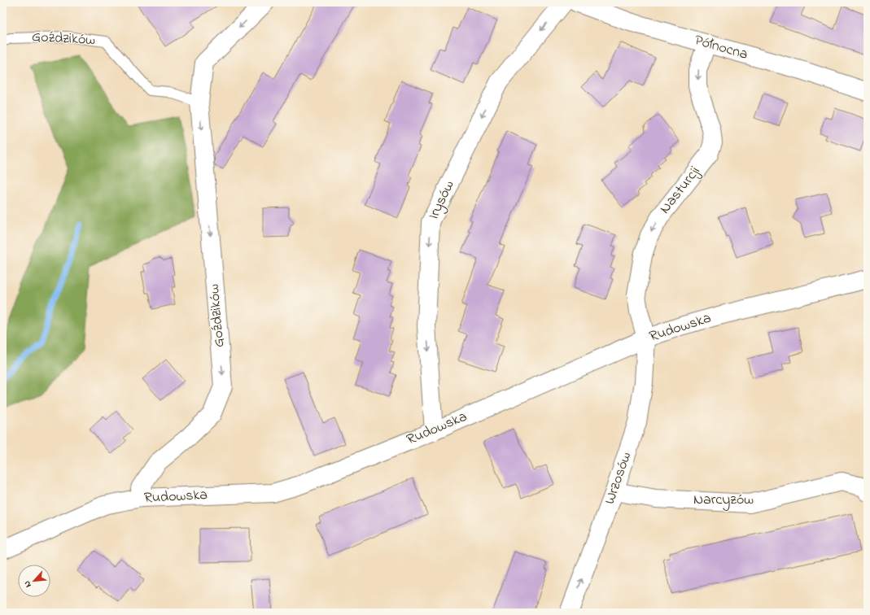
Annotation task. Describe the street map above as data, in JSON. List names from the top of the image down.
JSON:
{
  "streets": {
    "street": [
      "Goździków",
      "Północna",
      "Nasturcji",
      "Irysów",
      "Rudowska",
      "Wrzosów",
      "Narcyzów"
    ]
  },
  "crossings": [
    ["Goździków", "Rudowska"],
    ["Północna", "Nasturcji"],
    ["Nasturcji", "Rudowska"],
    ["Nasturcji", "Wrzosów"],
    ["Irysów", "Rudowska"],
    ["Rudowska", "Wrzosów"],
    ["Wrzosów", "Narcyzów"]
  ],
  "one_way": [
    "Goździków",
    "Nasturcji",
    "Irysów",
    "Wrzosów"
  ],
  "north": "bottom left"
}
